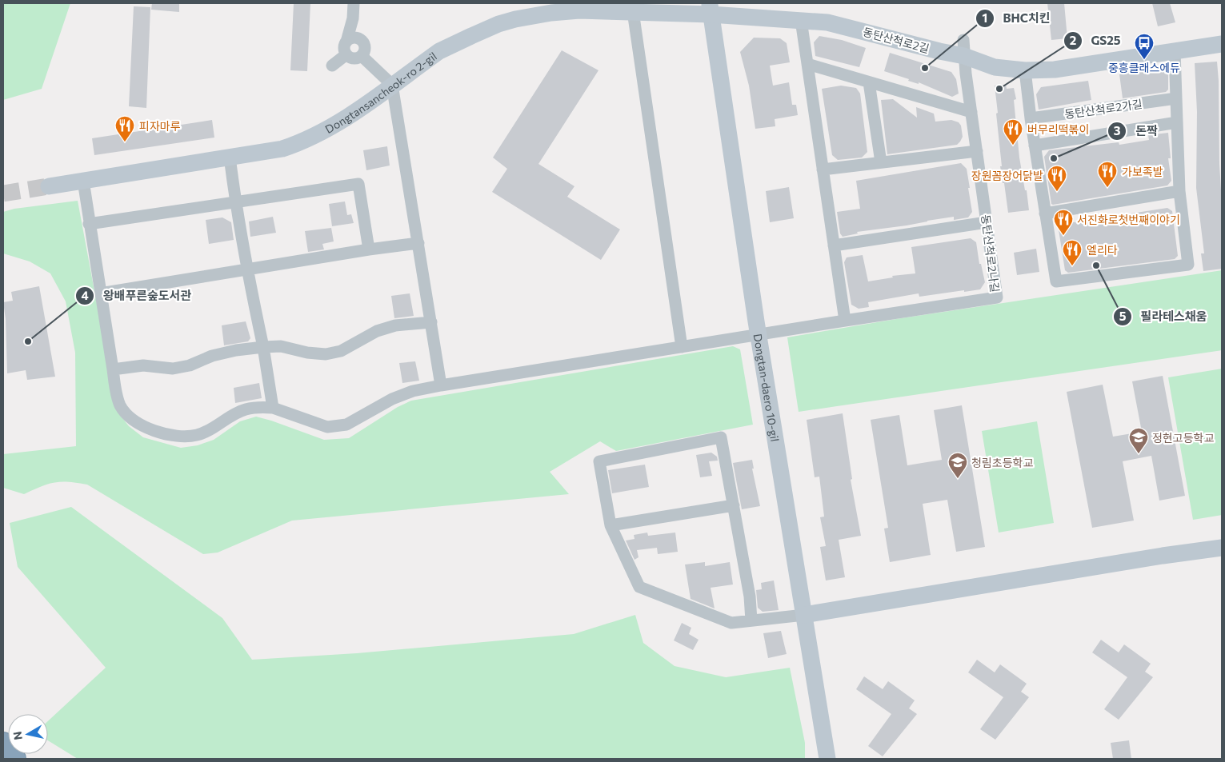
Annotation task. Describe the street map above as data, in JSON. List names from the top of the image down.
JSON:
{
  "streets": {
    "street": [
      "동탄산척로2길",
      "Dongtansancheok-ro 2-gil",
      "동탄산척로2가길",
      "동탄산척로2나길",
      "Dongtan-daero 10-gil"
    ]
  },
  "crossings": [
    ["동탄산척로2길", "Dongtansancheok-ro 2-gil"],
    ["동탄산척로2길", "동탄산척로2나길"],
    ["동탄산척로2길", "Dongtan-daero 10-gil"],
    ["Dongtansancheok-ro 2-gil", "Dongtan-daero 10-gil"],
    ["동탄산척로2나길", "Dongtan-daero 10-gil"]
  ],
  "places": {
    "bus stop": ["중흥클래스에듀"],
    "other": [
      "BHC치킨",
      "GS25",
      "돈짝",
      "필라테스채움",
      "왕배푸른숲도서관"
    ],
    "restaurant": [
      "피자마루",
      "버무리떡볶이",
      "가보족발",
      "장원꼼장어닭발",
      "서진화로첫번째이야기",
      "엘리타"
    ],
    "school or university": ["정현고등학교", "청림초등학교"]
  },
  "north": "left"
}
